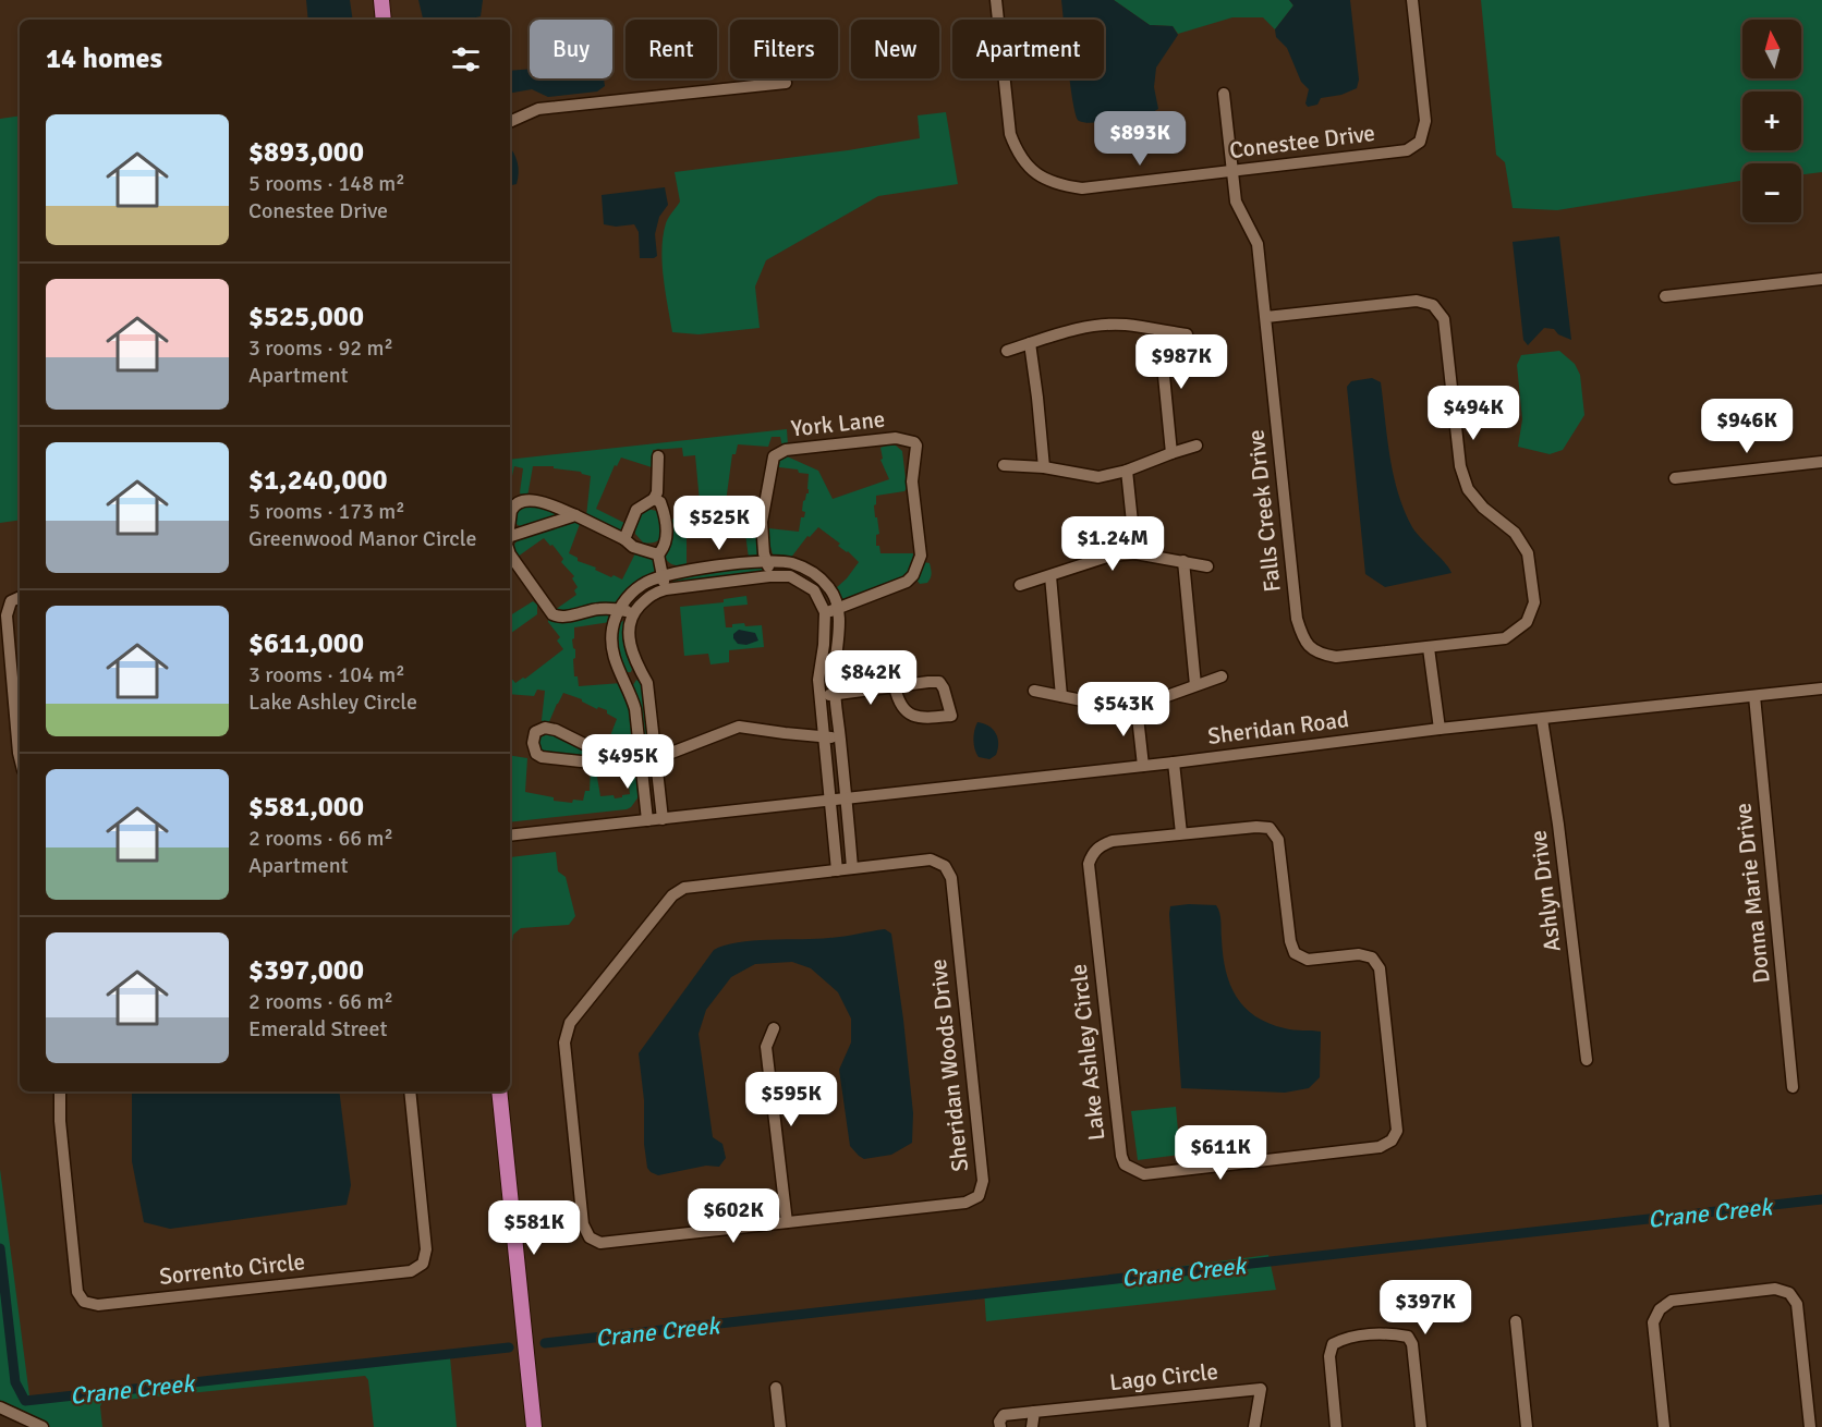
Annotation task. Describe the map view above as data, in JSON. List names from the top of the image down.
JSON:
{
  "streets": {
    "street": [
      "Conestee Drive",
      "York Lane",
      "Falls Creek Drive",
      "Sheridan Road",
      "Ashlyn Drive",
      "Donna Marie Drive",
      "Lake Ashley Circle",
      "Sheridan Woods Drive",
      "Sorrento Circle",
      "Lago Circle"
    ]
  },
  "crossings": [
    ["Conestee Drive", "Falls Creek Drive"],
    ["Sheridan Road", "Ashlyn Drive"],
    ["Sheridan Road", "Donna Marie Drive"]
  ],
  "water": ["Crane Creek"],
  "north": "top",
  "page": {
    "map_buttons": ["+", "−"],
    "chip": [
      "Buy",
      "Rent",
      "Filters",
      "New",
      "Apartment"
    ],
    "heading": "14 homes",
    "list": [
      {
        "name": "$893,000",
        "note": "5 rooms · 148 m² · Conestee Drive"
      },
      {
        "name": "$525,000",
        "note": "3 rooms · 92 m² · Apartment"
      },
      {
        "name": "$1,240,000",
        "note": "5 rooms · 173 m² · Greenwood Manor Circle"
      },
      {
        "name": "$611,000",
        "note": "3 rooms · 104 m² · Lake Ashley Circle"
      },
      {
        "name": "$581,000",
        "note": "2 rooms · 66 m² · Apartment"
      },
      {
        "name": "$397,000",
        "note": "2 rooms · 66 m² · Emerald Street"
      }
    ],
    "price": [
      "$893K",
      "$987K",
      "$494K",
      "$946K",
      "$525K",
      "$1.24M",
      "$842K",
      "$543K",
      "$495K",
      "$595K",
      "$611K",
      "$602K",
      "$581K",
      "$397K"
    ]
  }
}
